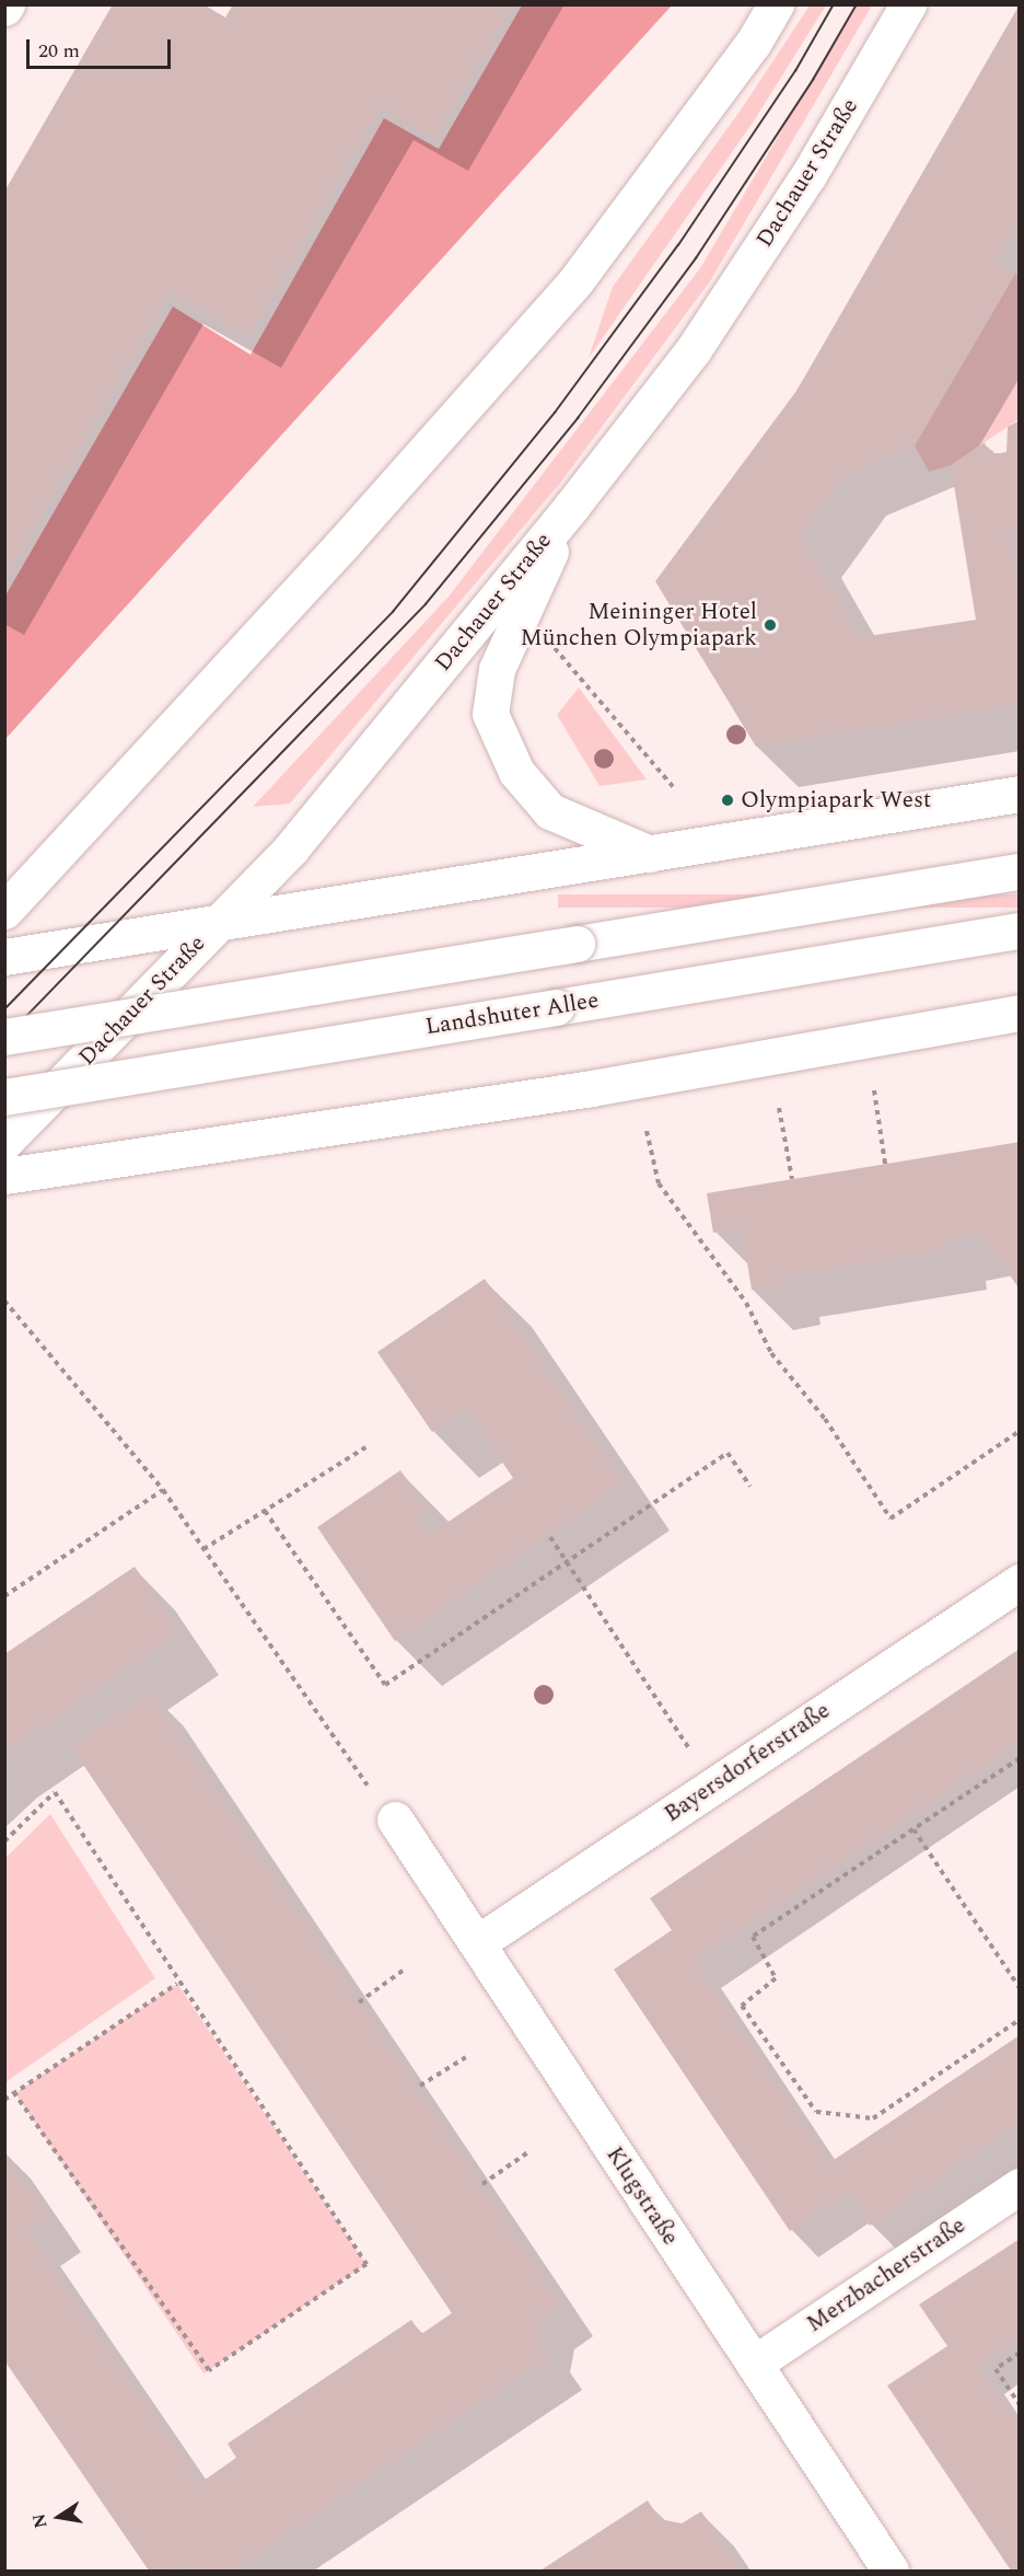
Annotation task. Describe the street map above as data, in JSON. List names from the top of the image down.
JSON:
{
  "streets": {
    "main road": [
      "Dachauer Straße",
      "Landshuter Allee",
      "Bayersdorferstraße",
      "Klugstraße",
      "Merzbacherstraße"
    ]
  },
  "crossings": [
    ["Bayersdorferstraße", "Klugstraße"],
    ["Klugstraße", "Merzbacherstraße"]
  ],
  "places": ["Meininger Hotel München Olympiapark", "Olympiapark West"],
  "scale_bar": "20 m",
  "north": "left"
}
